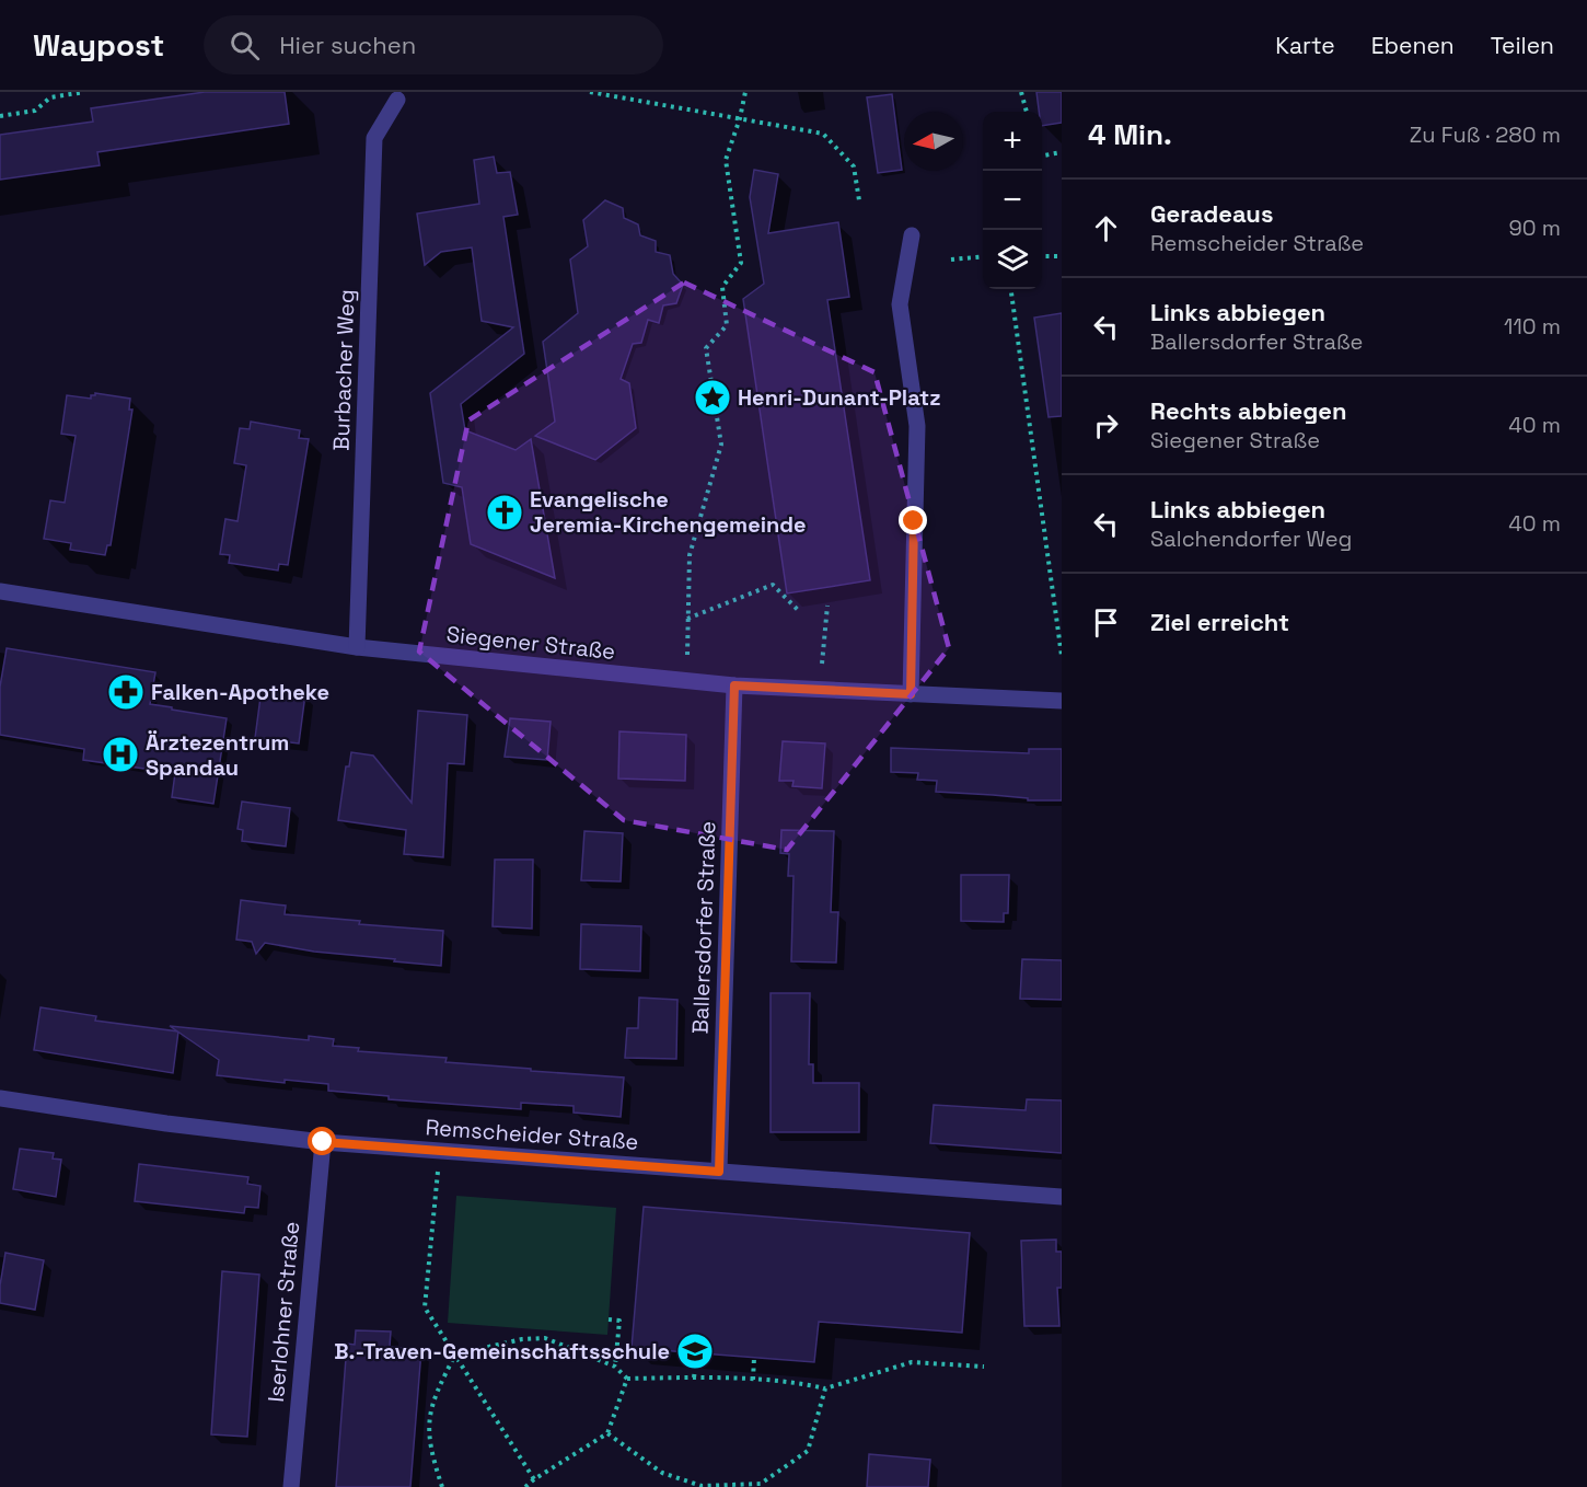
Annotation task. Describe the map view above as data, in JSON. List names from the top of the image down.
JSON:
{
  "streets": {
    "street": [
      "Burbacher Weg",
      "Siegener Straße",
      "Ballersdorfer Straße",
      "Remscheider Straße",
      "Iserlohner Straße"
    ]
  },
  "crossings": [
    ["Burbacher Weg", "Siegener Straße"],
    ["Siegener Straße", "Ballersdorfer Straße"],
    ["Ballersdorfer Straße", "Remscheider Straße"],
    ["Remscheider Straße", "Iserlohner Straße"]
  ],
  "places": {
    "place": ["Henri-Dunant-Platz"],
    "church": ["Evangelische Jeremia-Kirchengemeinde"],
    "pharmacy": ["Falken-Apotheke"],
    "hospital": ["Ärztezentrum Spandau"],
    "school or university": ["B.-Traven-Gemeinschaftsschule"]
  },
  "north": "left",
  "page": {
    "header": "Waypost",
    "search": "Hier suchen",
    "nav": ["Karte", "Ebenen", "Teilen"],
    "heading": ["4 Min.", "Zu Fuß · 280 m"],
    "map_buttons": ["+", "−"],
    "list": [
      ["Geradeaus", "Remscheider Straße", "90 m"],
      ["Links abbiegen", "Ballersdorfer Straße", "110 m"],
      ["Rechts abbiegen", "Siegener Straße", "40 m"],
      ["Links abbiegen", "Salchendorfer Weg", "40 m"],
      "Ziel erreicht"
    ]
  }
}
